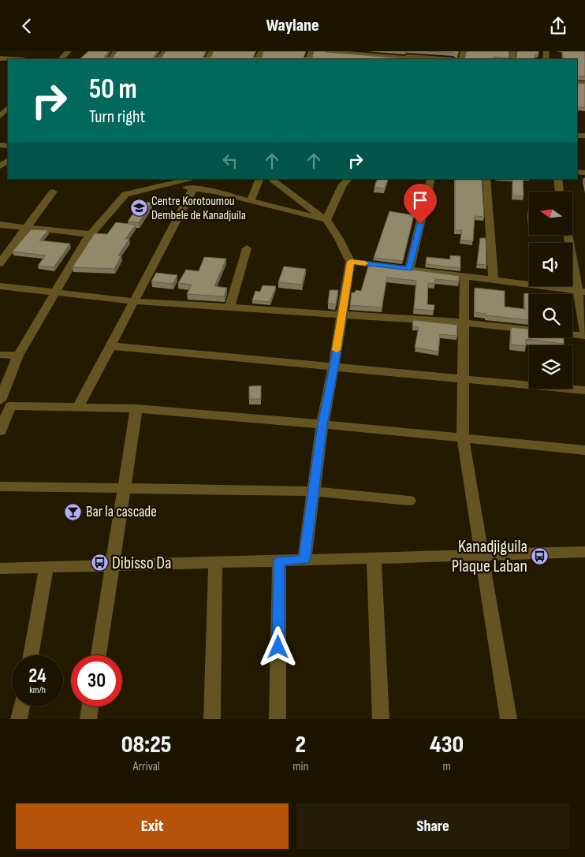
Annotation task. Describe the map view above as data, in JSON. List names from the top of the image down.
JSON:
{
  "places": {
    "school or university": ["Centre Korotoumou Dembele de Kanadjuila"],
    "bar": ["Bar la cascade"],
    "bus stop": ["Kanadjiguila Plaque Laban", "Dibisso Da"]
  },
  "north": "left",
  "page": {
    "header": "Waylane",
    "turn": ["50 m", "Turn right"],
    "speed": "24 km/h",
    "limit": "30",
    "eta": [
      "08:25",
      "Arrival",
      "2",
      "min",
      "430",
      "m"
    ],
    "buttons": ["Exit", "Share"]
  }
}
